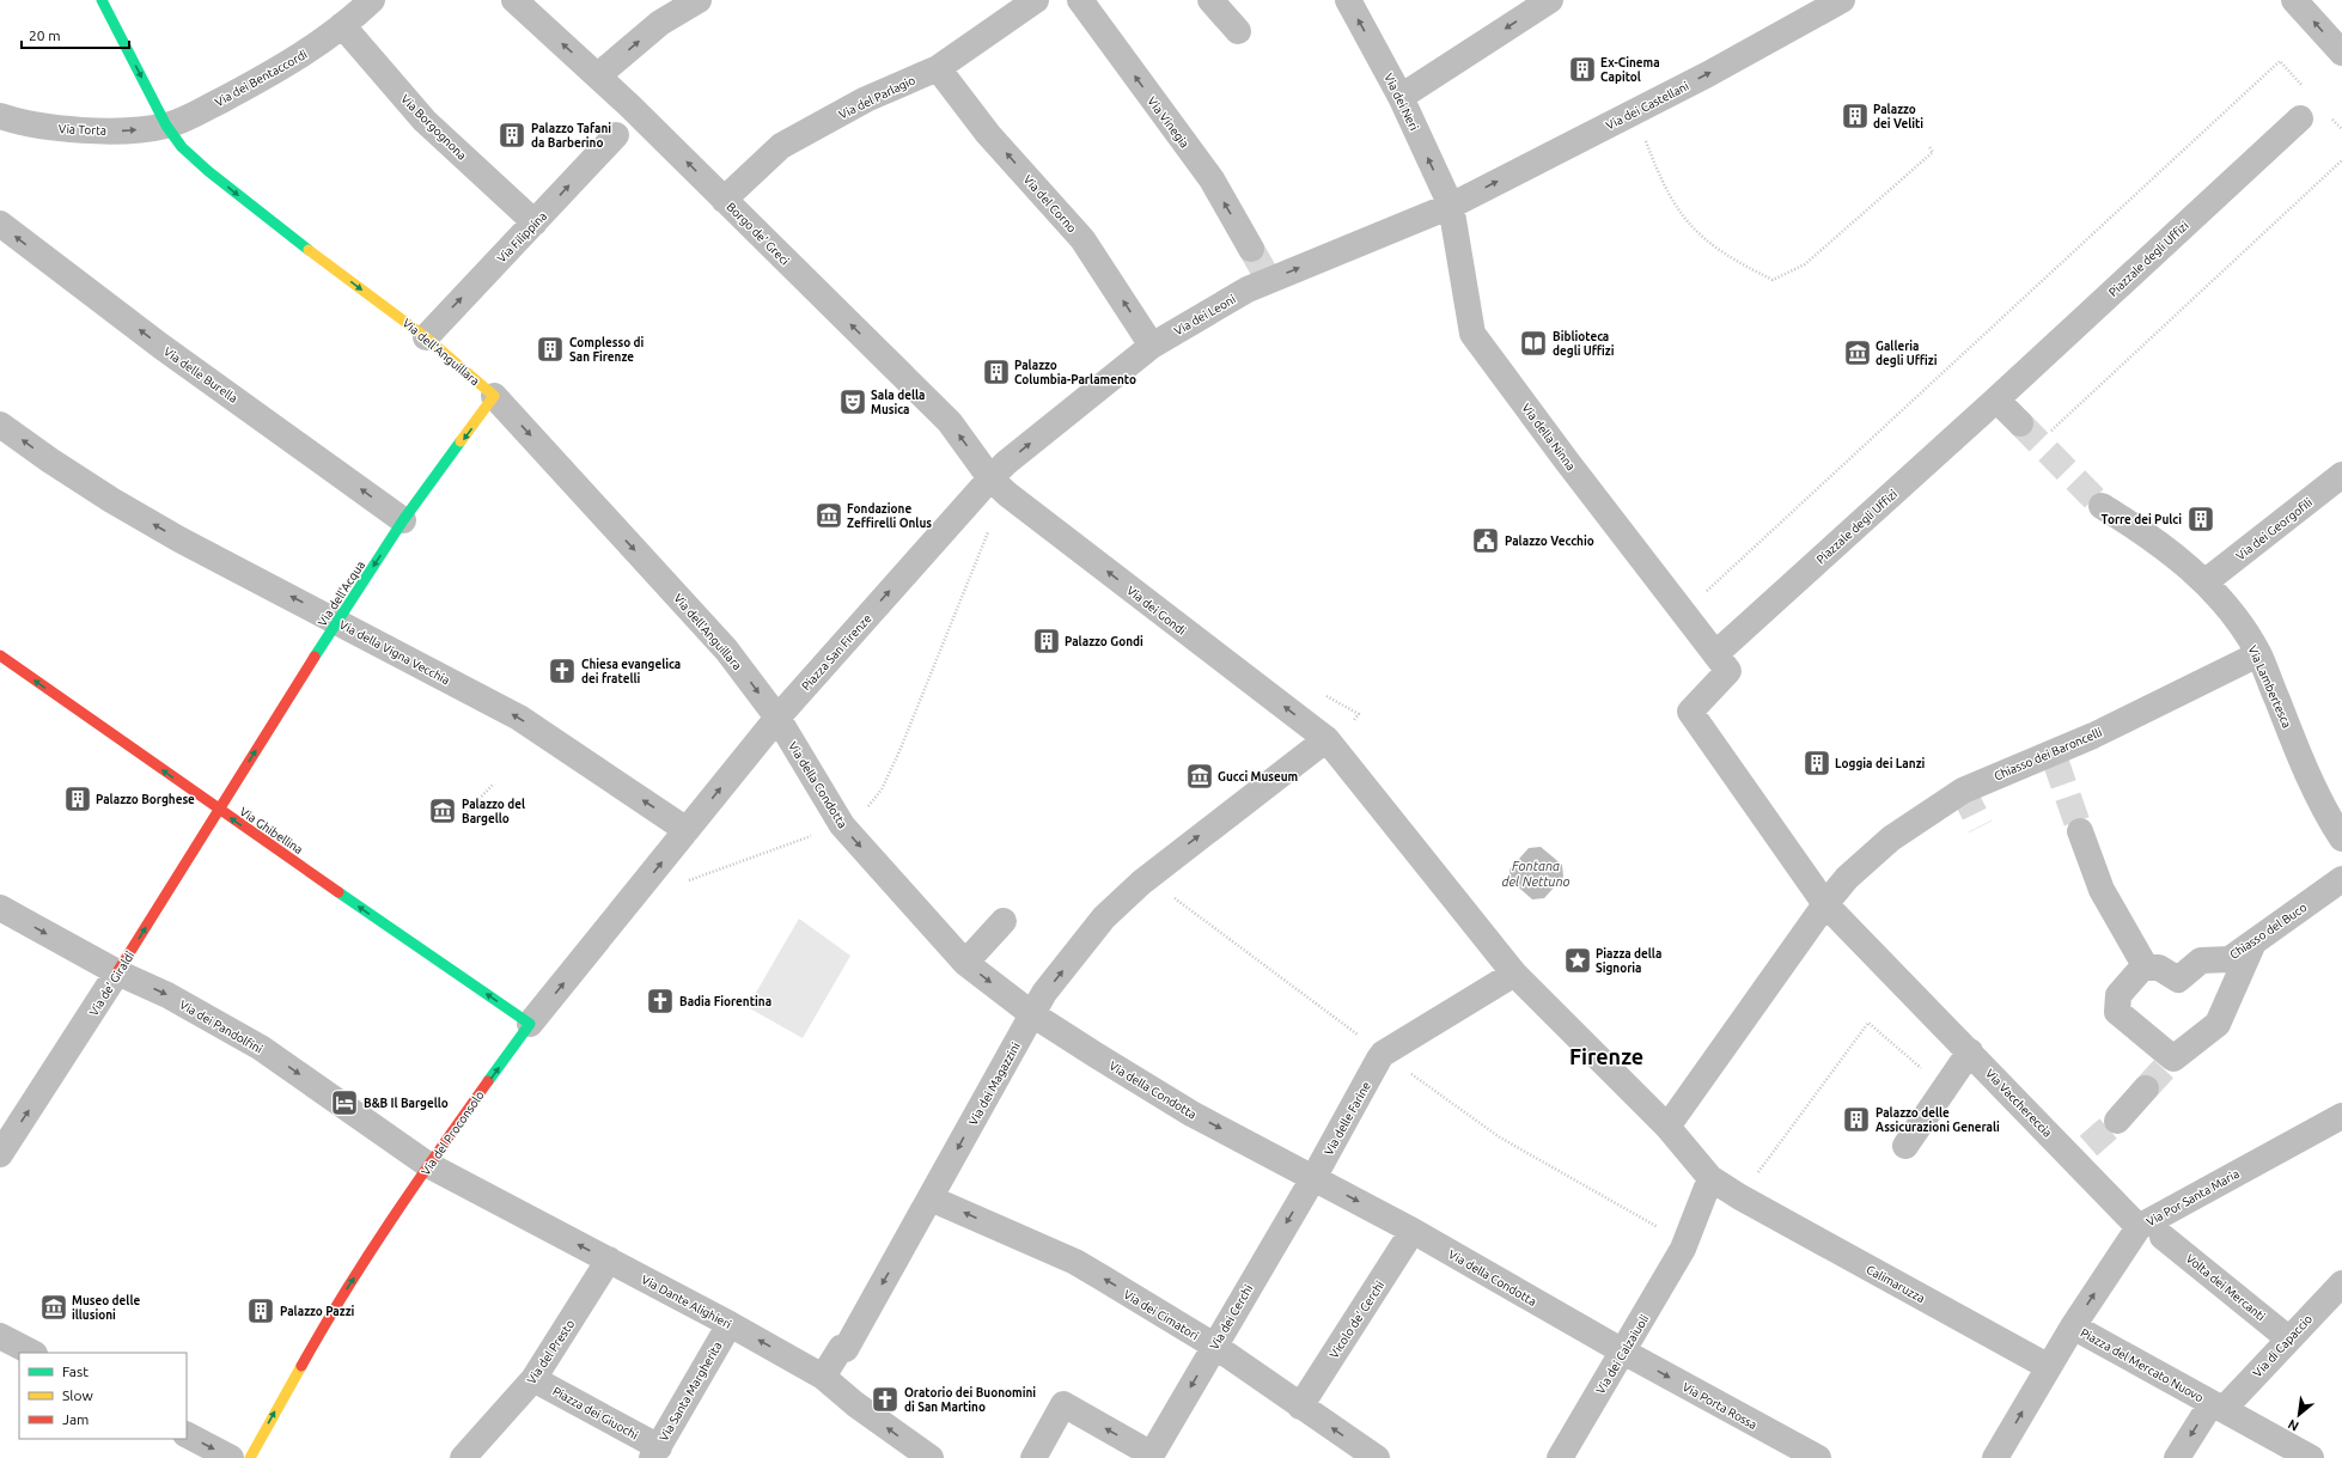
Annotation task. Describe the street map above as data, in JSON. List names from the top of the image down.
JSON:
{
  "streets": {
    "street": [
      "Via dei Bentaccordi",
      "Via del Parlagio",
      "Via dei Neri",
      "Via dei Castellani",
      "Via Vinegia",
      "Via Borgognona",
      "Via Torta",
      "Via del Corno",
      "Borgo de' Greci",
      "Via Filippina",
      "Piazzale degli Uffizi",
      "Via dei Leoni",
      "Via dell'Anguillara",
      "Via delle Burella",
      "Via della Ninna",
      "Via dei Georgofili",
      "Via dell'Acqua",
      "Via dei Gondi",
      "Via della Vigna Vecchia",
      "Piazza San Firenze",
      "Via Lambertesca",
      "Chiasso dei Baroncelli",
      "Via della Condotta",
      "Via Ghibellina",
      "Chiasso del Buco",
      "Via de' Giraldi",
      "Via dei Pandolfini",
      "Via dei Magazzini",
      "Via Vacchereccia",
      "Via delle Farine",
      "Via del Proconsolo",
      "Via Por Santa Maria",
      "Calimaruzza",
      "Volta dei Mercanti",
      "Via Dante Alighieri",
      "Via dei Cimatori",
      "Via dei Cerchi",
      "Vicolo de' Cerchi",
      "Via di Capaccio",
      "Via del Presto",
      "Via dei Calzaiuoli",
      "Piazza del Mercato Nuovo",
      "Via Santa Margherita",
      "Via Porta Rossa",
      "Piazza dei Giuochi"
    ]
  },
  "crossings": [
    ["Via dei Bentaccordi", "Via Borgognona"],
    ["Via dei Bentaccordi", "Via Torta"],
    ["Via dei Bentaccordi", "Via dell'Anguillara"],
    ["Via del Parlagio", "Via del Corno"],
    ["Via del Parlagio", "Borgo de' Greci"],
    ["Via dei Neri", "Via dei Castellani"],
    ["Via dei Neri", "Via dei Leoni"],
    ["Via dei Neri", "Via della Ninna"],
    ["Via dei Castellani", "Via dei Leoni"],
    ["Via dei Castellani", "Via della Ninna"],
    ["Via Borgognona", "Via Filippina"],
    ["Via Torta", "Via dell'Anguillara"],
    ["Via del Corno", "Via dei Leoni"],
    ["Borgo de' Greci", "Via Filippina"],
    ["Borgo de' Greci", "Via dei Leoni"],
    ["Borgo de' Greci", "Via dei Gondi"],
    ["Borgo de' Greci", "Piazza San Firenze"],
    ["Via Filippina", "Via dell'Anguillara"],
    ["Piazzale degli Uffizi", "Via della Ninna"],
    ["Piazzale degli Uffizi", "Via Vacchereccia"],
    ["Via dei Leoni", "Via della Ninna"],
    ["Via dei Leoni", "Via dei Gondi"],
    ["Via dei Leoni", "Piazza San Firenze"],
    ["Via dell'Anguillara", "Via dell'Acqua"],
    ["Via dell'Anguillara", "Piazza San Firenze"],
    ["Via dell'Anguillara", "Via della Condotta"],
    ["Via delle Burella", "Via dell'Acqua"],
    ["Via della Ninna", "Via Vacchereccia"],
    ["Via dei Georgofili", "Via Lambertesca"],
    ["Via dell'Acqua", "Via della Vigna Vecchia"],
    ["Via dell'Acqua", "Via Ghibellina"],
    ["Via dell'Acqua", "Via de' Giraldi"],
    ["Via dei Gondi", "Piazza San Firenze"],
    ["Via dei Gondi", "Via dei Magazzini"],
    ["Via dei Gondi", "Calimaruzza"],
    ["Via della Vigna Vecchia", "Piazza San Firenze"],
    ["Via della Vigna Vecchia", "Via del Proconsolo"],
    ["Piazza San Firenze", "Via della Condotta"],
    ["Piazza San Firenze", "Via del Proconsolo"],
    ["Via Lambertesca", "Chiasso dei Baroncelli"],
    ["Chiasso dei Baroncelli", "Via Vacchereccia"],
    ["Chiasso dei Baroncelli", "Calimaruzza"],
    ["Via della Condotta", "Via dei Magazzini"],
    ["Via della Condotta", "Via delle Farine"],
    ["Via della Condotta", "Via dei Cerchi"],
    ["Via della Condotta", "Vicolo de' Cerchi"],
    ["Via della Condotta", "Via dei Calzaiuoli"],
    ["Via della Condotta", "Via Porta Rossa"],
    ["Via Ghibellina", "Via de' Giraldi"],
    ["Via Ghibellina", "Via del Proconsolo"],
    ["Via de' Giraldi", "Via dei Pandolfini"],
    ["Via dei Pandolfini", "Via del Proconsolo"],
    ["Via dei Pandolfini", "Via Dante Alighieri"],
    ["Via dei Magazzini", "Via Dante Alighieri"],
    ["Via dei Magazzini", "Via dei Cimatori"],
    ["Via Vacchereccia", "Via Por Santa Maria"],
    ["Via delle Farine", "Via dei Cerchi"],
    ["Via del Proconsolo", "Via Dante Alighieri"],
    ["Via Por Santa Maria", "Calimaruzza"],
    ["Via Por Santa Maria", "Piazza del Mercato Nuovo"],
    ["Calimaruzza", "Via dei Calzaiuoli"],
    ["Volta dei Mercanti", "Via di Capaccio"],
    ["Via Dante Alighieri", "Via del Presto"],
    ["Via Dante Alighieri", "Via Santa Margherita"],
    ["Via dei Cimatori", "Via dei Cerchi"],
    ["Via dei Cimatori", "Vicolo de' Cerchi"],
    ["Via di Capaccio", "Piazza del Mercato Nuovo"],
    ["Via del Presto", "Piazza dei Giuochi"],
    ["Via dei Calzaiuoli", "Via Porta Rossa"],
    ["Via Santa Margherita", "Piazza dei Giuochi"]
  ],
  "one_way": [
    "Via dei Neri",
    "Via Vinegia",
    "Via Torta",
    "Via del Corno",
    "Borgo de' Greci",
    "Via Filippina",
    "Via dei Leoni",
    "Via dell'Anguillara",
    "Via delle Burella",
    "Via dei Gondi",
    "Via della Vigna Vecchia",
    "Piazza San Firenze",
    "Via della Condotta",
    "Via Ghibellina",
    "Via de' Giraldi",
    "Via dei Pandolfini",
    "Via del Proconsolo",
    "Via Dante Alighieri",
    "Via dei Cimatori",
    "Via dei Cerchi",
    "Via Porta Rossa"
  ],
  "districts": ["Firenze"],
  "water": ["Fontana del Nettuno"],
  "places": {
    "building": [
      "Ex-Cinema Capitol",
      "Palazzo dei Veliti",
      "Palazzo Tafani da Barberino",
      "Complesso di San Firenze",
      "Palazzo Columbia-Parlamento",
      "Torre dei Pulci",
      "Palazzo Gondi",
      "Loggia dei Lanzi",
      "Palazzo Borghese",
      "Palazzo delle Assicurazioni Generali",
      "Palazzo Pazzi"
    ],
    "library": ["Biblioteca degli Uffizi"],
    "museum": [
      "Galleria degli Uffizi",
      "Fondazione Zeffirelli Onlus",
      "Gucci Museum",
      "Palazzo del Bargello",
      "Museo delle illusioni"
    ],
    "theatre": ["Sala della Musica"],
    "public building": ["Palazzo Vecchio"],
    "church": ["Chiesa evangelica dei fratelli", "Badia Fiorentina", "Oratorio dei Buonomini di San Martino"],
    "place": ["Piazza della Signoria"],
    "hotel": ["B&B Il Bargello"]
  },
  "legend": ["Fast", "Slow", "Jam"],
  "scale_bar": "20 m",
  "north": "bottom left"
}
